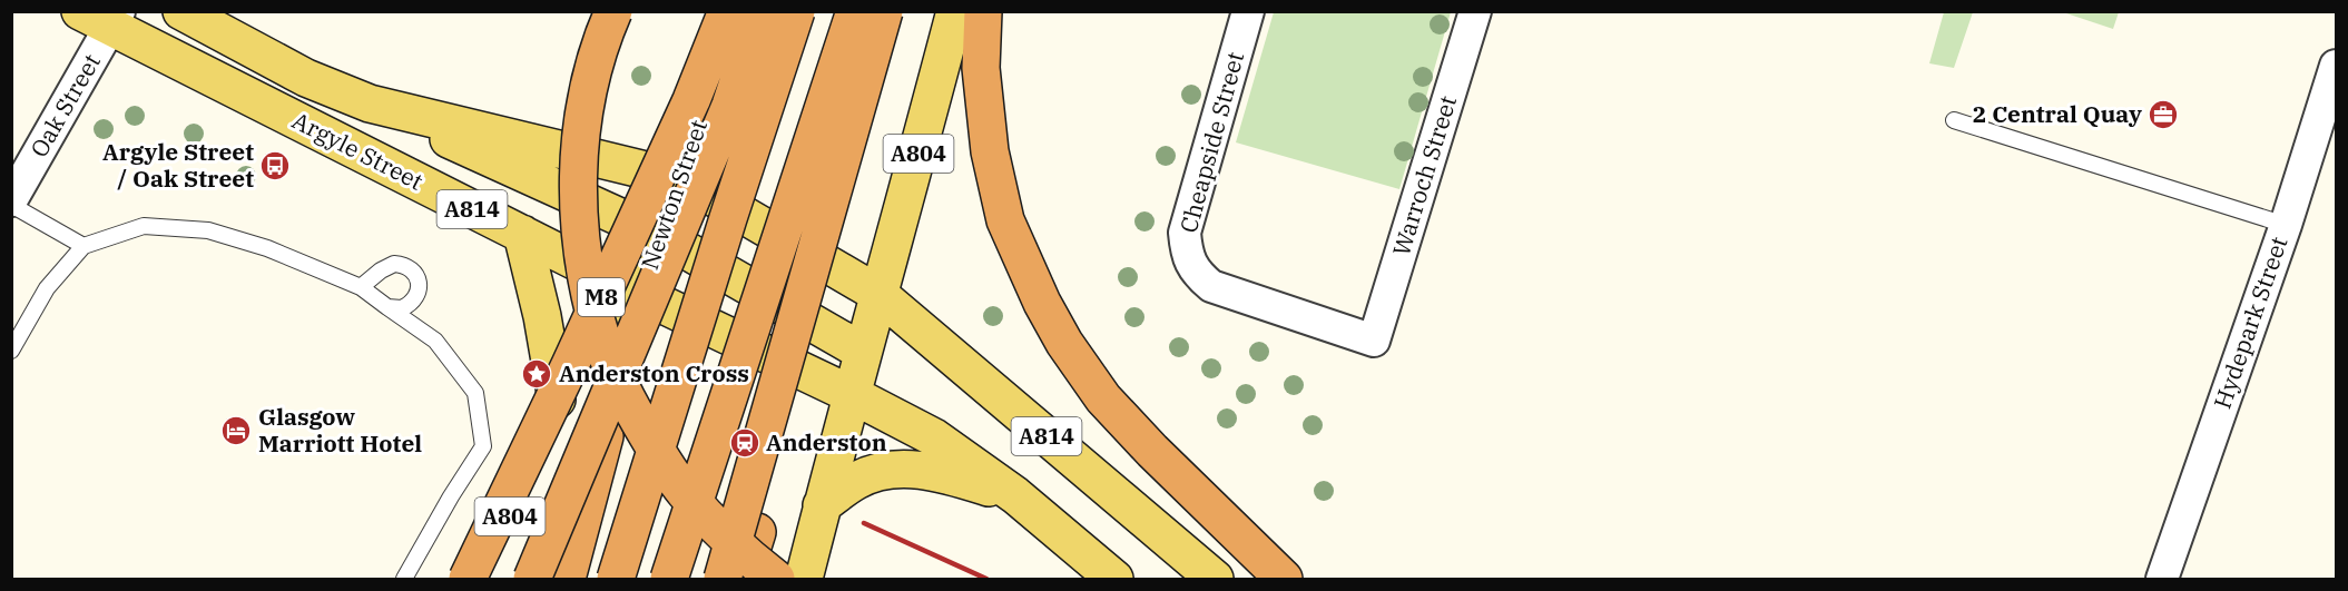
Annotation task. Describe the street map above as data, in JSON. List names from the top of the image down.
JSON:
{
  "streets": {
    "highway": ["M8"],
    "main road": [
      "Argyle Street",
      "A804",
      "Newton Street",
      "A814"
    ],
    "street": [
      "Oak Street",
      "Cheapside Street",
      "Warroch Street",
      "Hydepark Street"
    ]
  },
  "crossings": [
    ["Oak Street", "Argyle Street"],
    ["Cheapside Street", "Warroch Street"],
    ["Argyle Street", "A804"],
    ["Argyle Street", "Newton Street"],
    ["Argyle Street", "A814"],
    ["Argyle Street", "M8"],
    ["A804", "A814"],
    ["Newton Street", "M8"]
  ],
  "places": {
    "office": ["2 Central Quay"],
    "bus stop": ["Argyle Street / Oak Street"],
    "place": ["Anderston Cross"],
    "hotel": ["Glasgow Marriott Hotel"],
    "station": ["Anderston"]
  }
}
